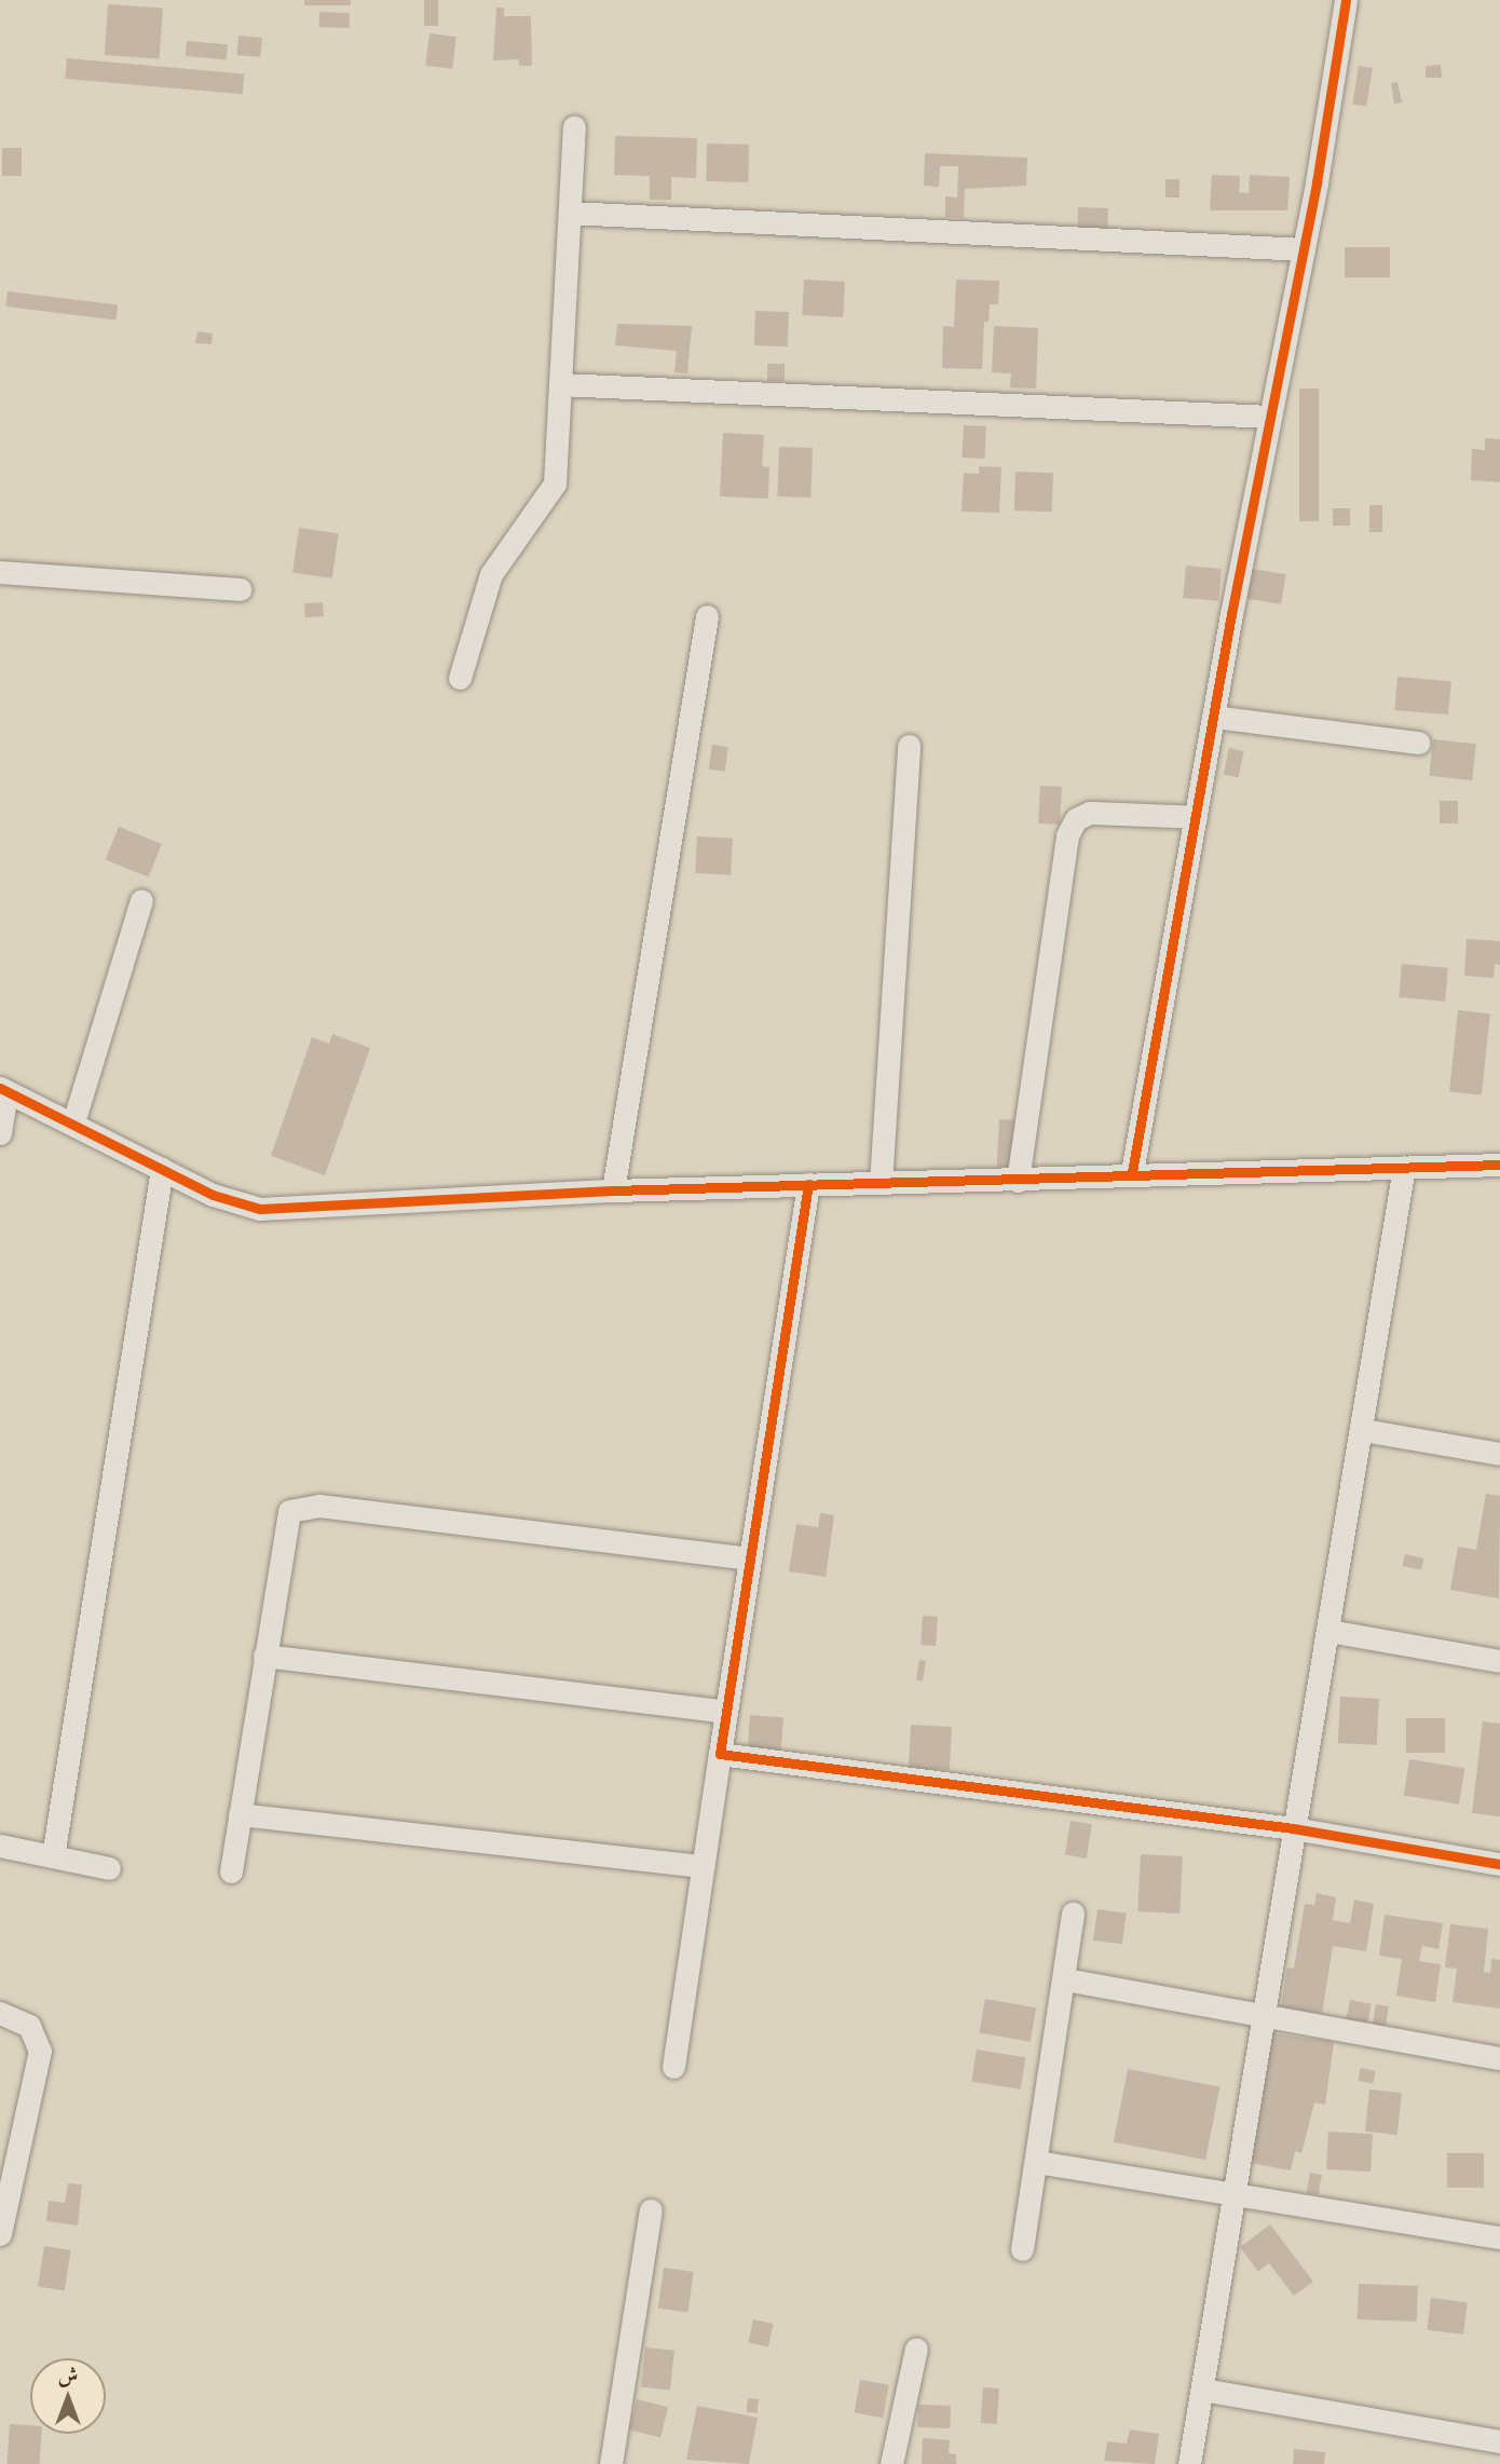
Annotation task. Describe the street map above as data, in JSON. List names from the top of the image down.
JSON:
{
  "north": "top"
}
